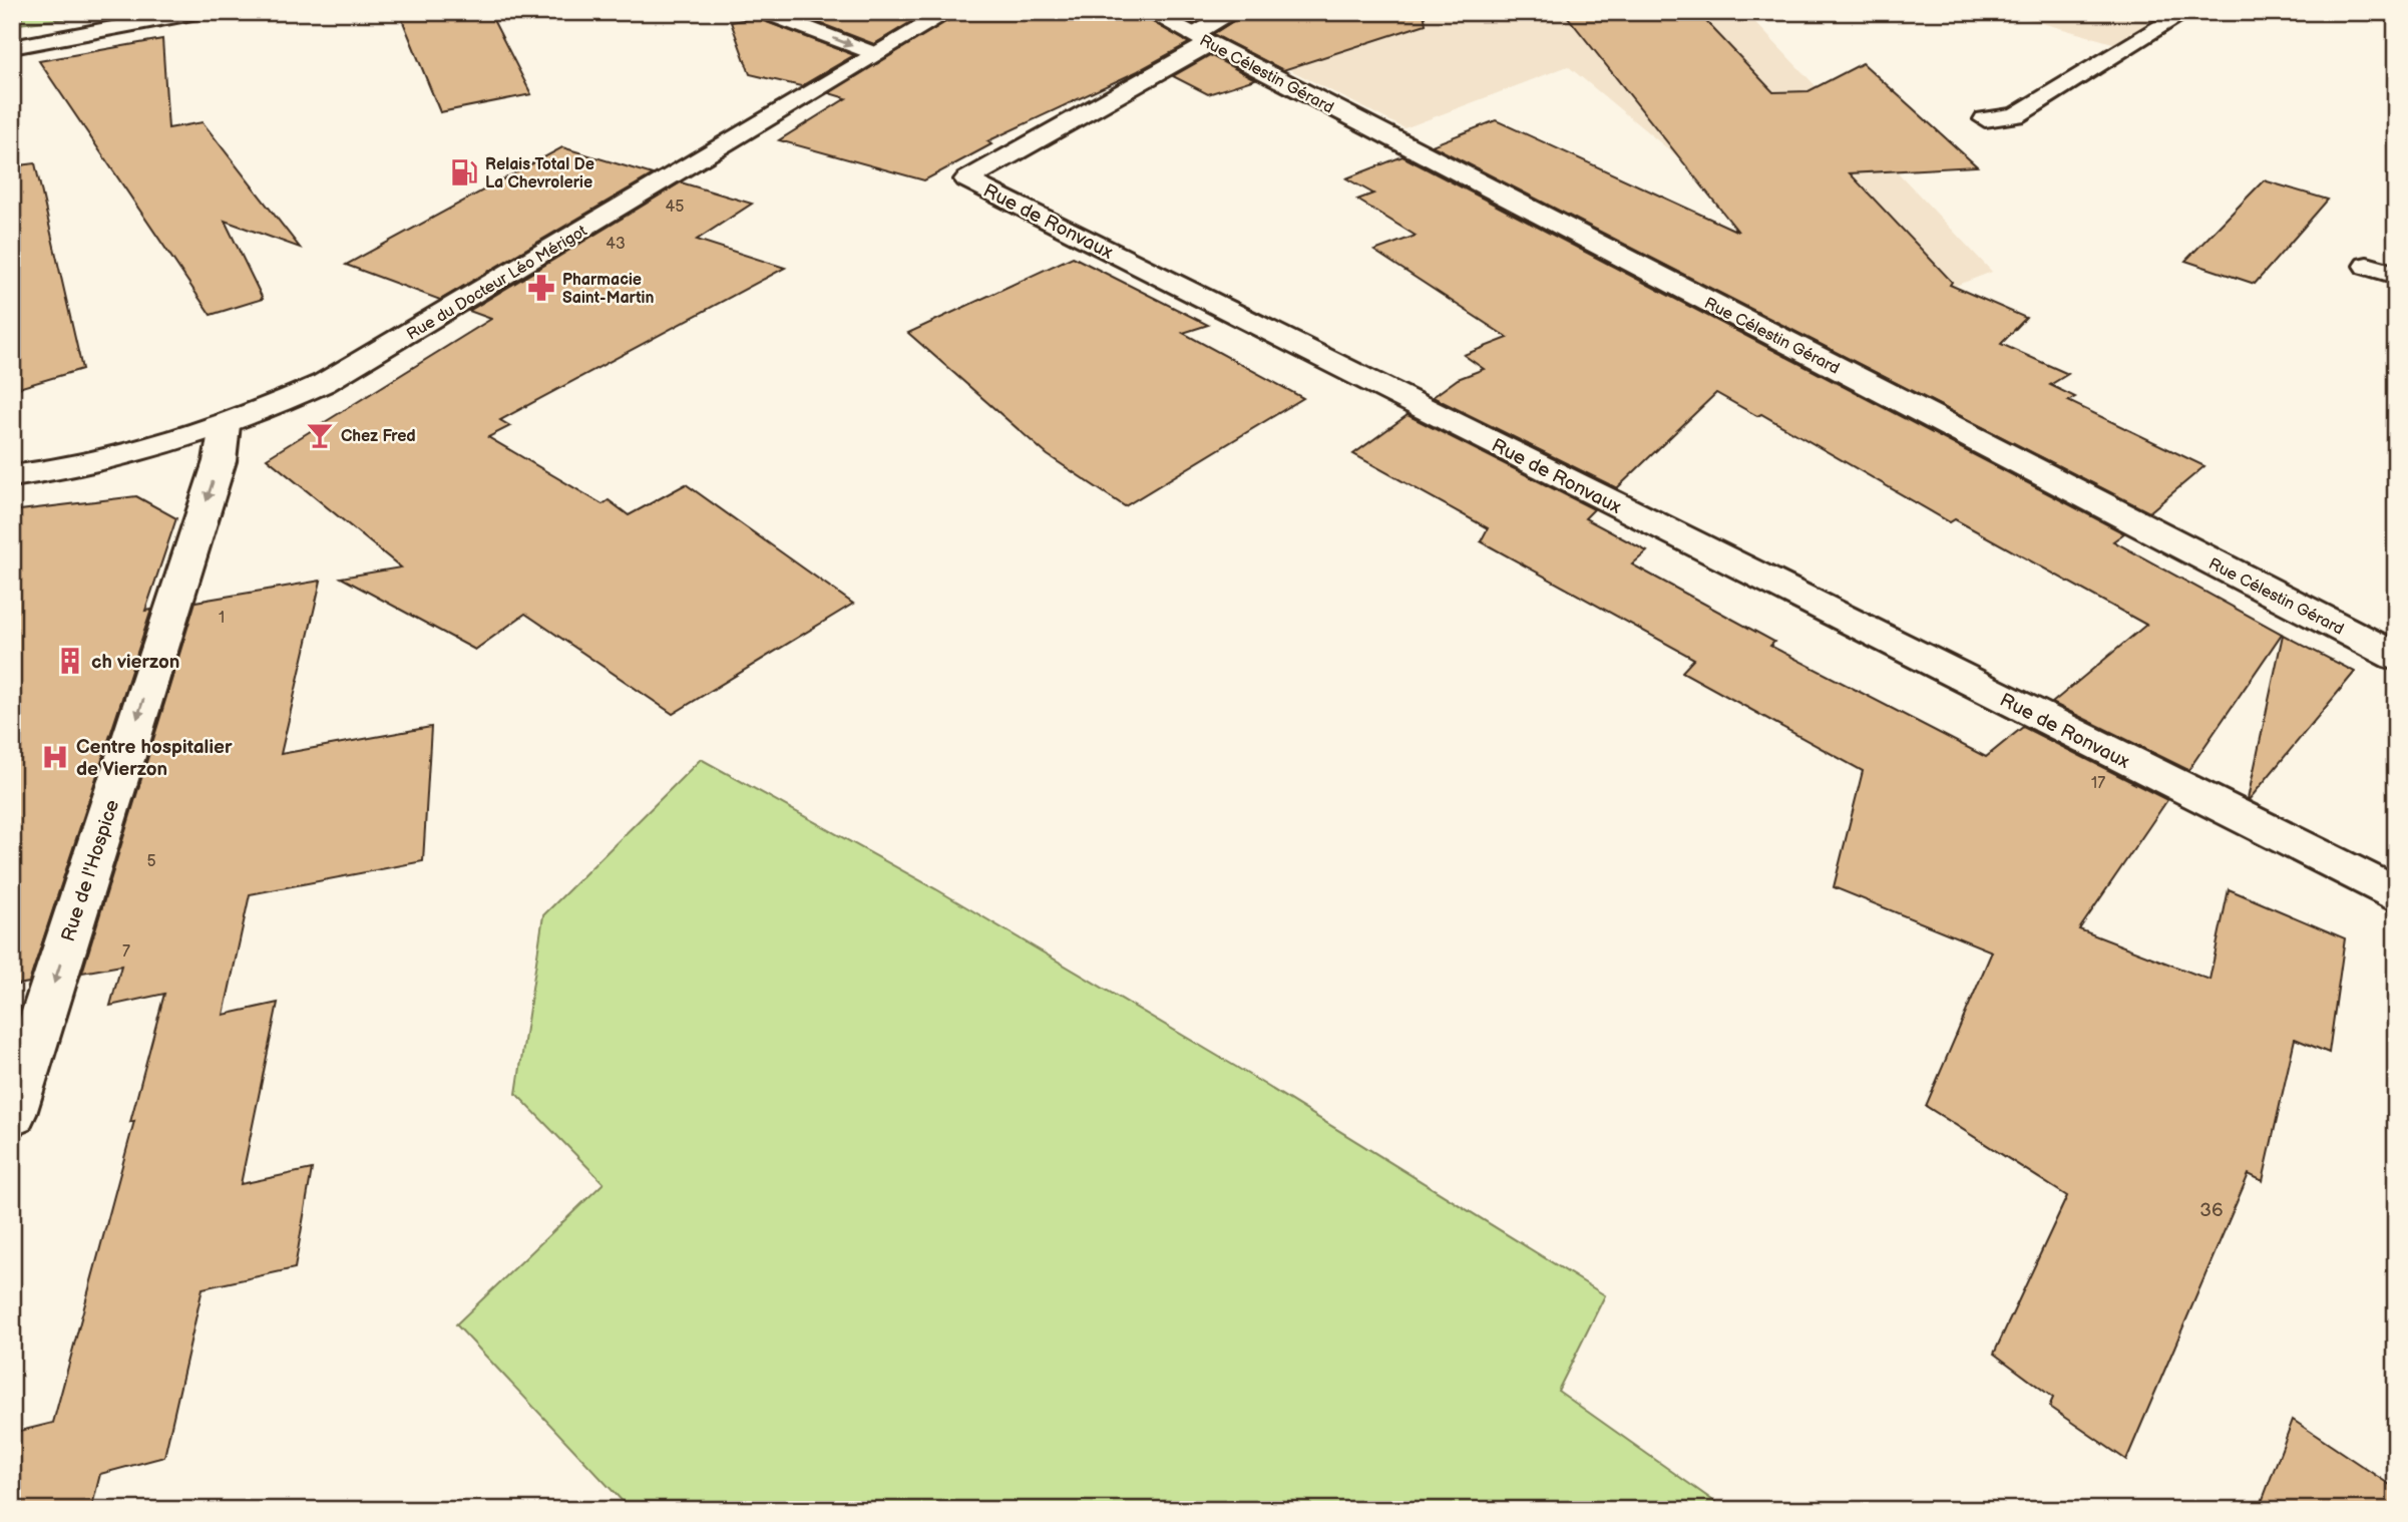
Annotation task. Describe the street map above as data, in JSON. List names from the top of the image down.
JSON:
{
  "streets": {
    "street": [
      "Rue Célestin Gérard",
      "Rue de Ronvaux",
      "Rue du Docteur Léo Mérigot",
      "Rue de l'Hospice"
    ]
  },
  "crossings": [
    ["Rue Célestin Gérard", "Rue de Ronvaux"],
    ["Rue du Docteur Léo Mérigot", "Rue de l'Hospice"]
  ],
  "one_way": ["Rue de l'Hospice"],
  "places": {
    "fuel station": ["Relais Total De La Chevrolerie"],
    "pharmacy": ["Pharmacie Saint-Martin"],
    "bar": ["Chez Fred"],
    "building": ["ch vierzon"],
    "hospital": ["Centre hospitalier de Vierzon"]
  },
  "house_numbers": [
    "45",
    "43",
    "1",
    "17",
    "5",
    "7",
    "36"
  ]
}
